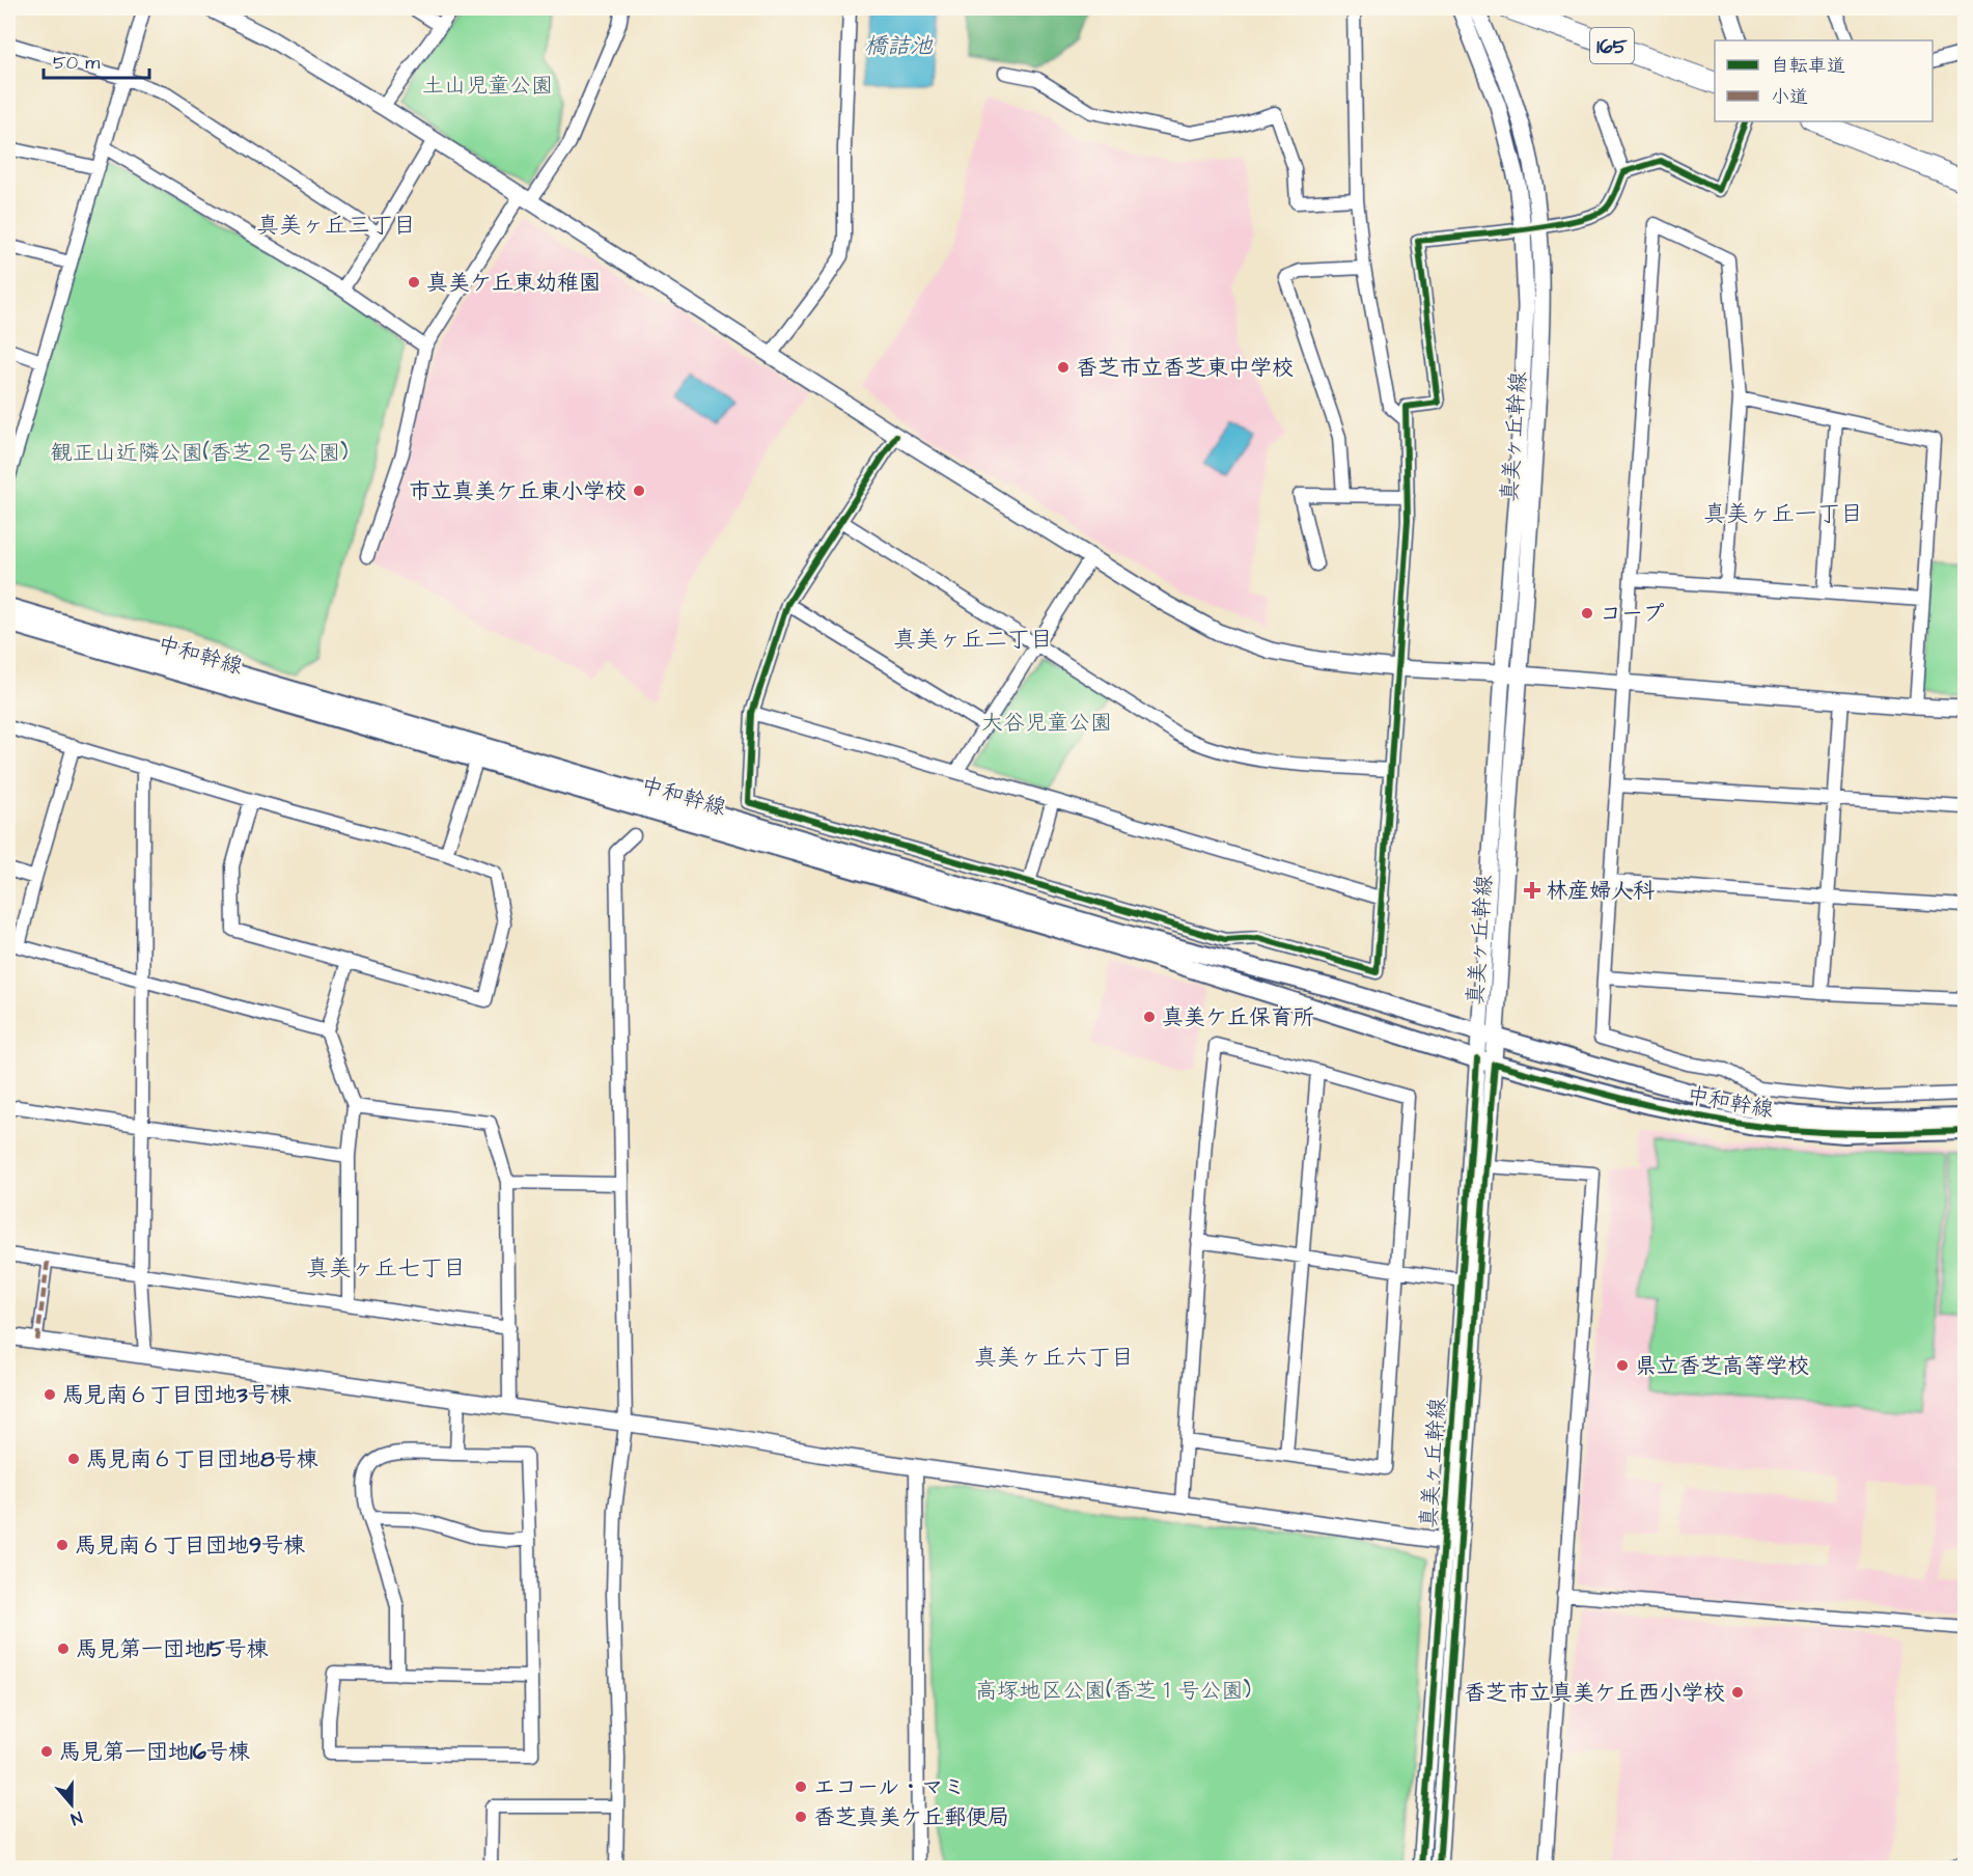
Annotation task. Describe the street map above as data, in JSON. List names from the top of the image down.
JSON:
{
  "streets": {
    "highway": ["165"],
    "main road": ["中和幹線"],
    "street": ["真美ヶ丘幹線"]
  },
  "crossings": [
    ["真美ヶ丘幹線", "中和幹線"]
  ],
  "districts": [
    "真美ヶ丘三丁目",
    "真美ヶ丘一丁目",
    "真美ヶ丘二丁目",
    "真美ヶ丘七丁目",
    "真美ヶ丘六丁目"
  ],
  "water": ["橋詰池"],
  "parks": [
    "土山児童公園",
    "観正山近隣公園(香芝２号公園)",
    "大谷児童公園",
    "高塚地区公園(香芝１号公園)"
  ],
  "places": {
    "other": [
      "真美ケ丘東幼稚園",
      "香芝市立香芝東中学校",
      "市立真美ケ丘東小学校",
      "コープ",
      "真美ケ丘保育所",
      "県立香芝高等学校",
      "馬見南６丁目団地3号棟",
      "馬見南６丁目団地8号棟",
      "馬見南６丁目団地9号棟",
      "馬見第一団地15号棟",
      "香芝市立真美ケ丘西小学校",
      "馬見第一団地16号棟",
      "エコール・マミ",
      "香芝真美ケ丘郵便局"
    ],
    "health": ["林産婦人科"]
  },
  "legend": ["自転車道", "小道"],
  "scale_bar": "50 m",
  "north": "bottom"
}
